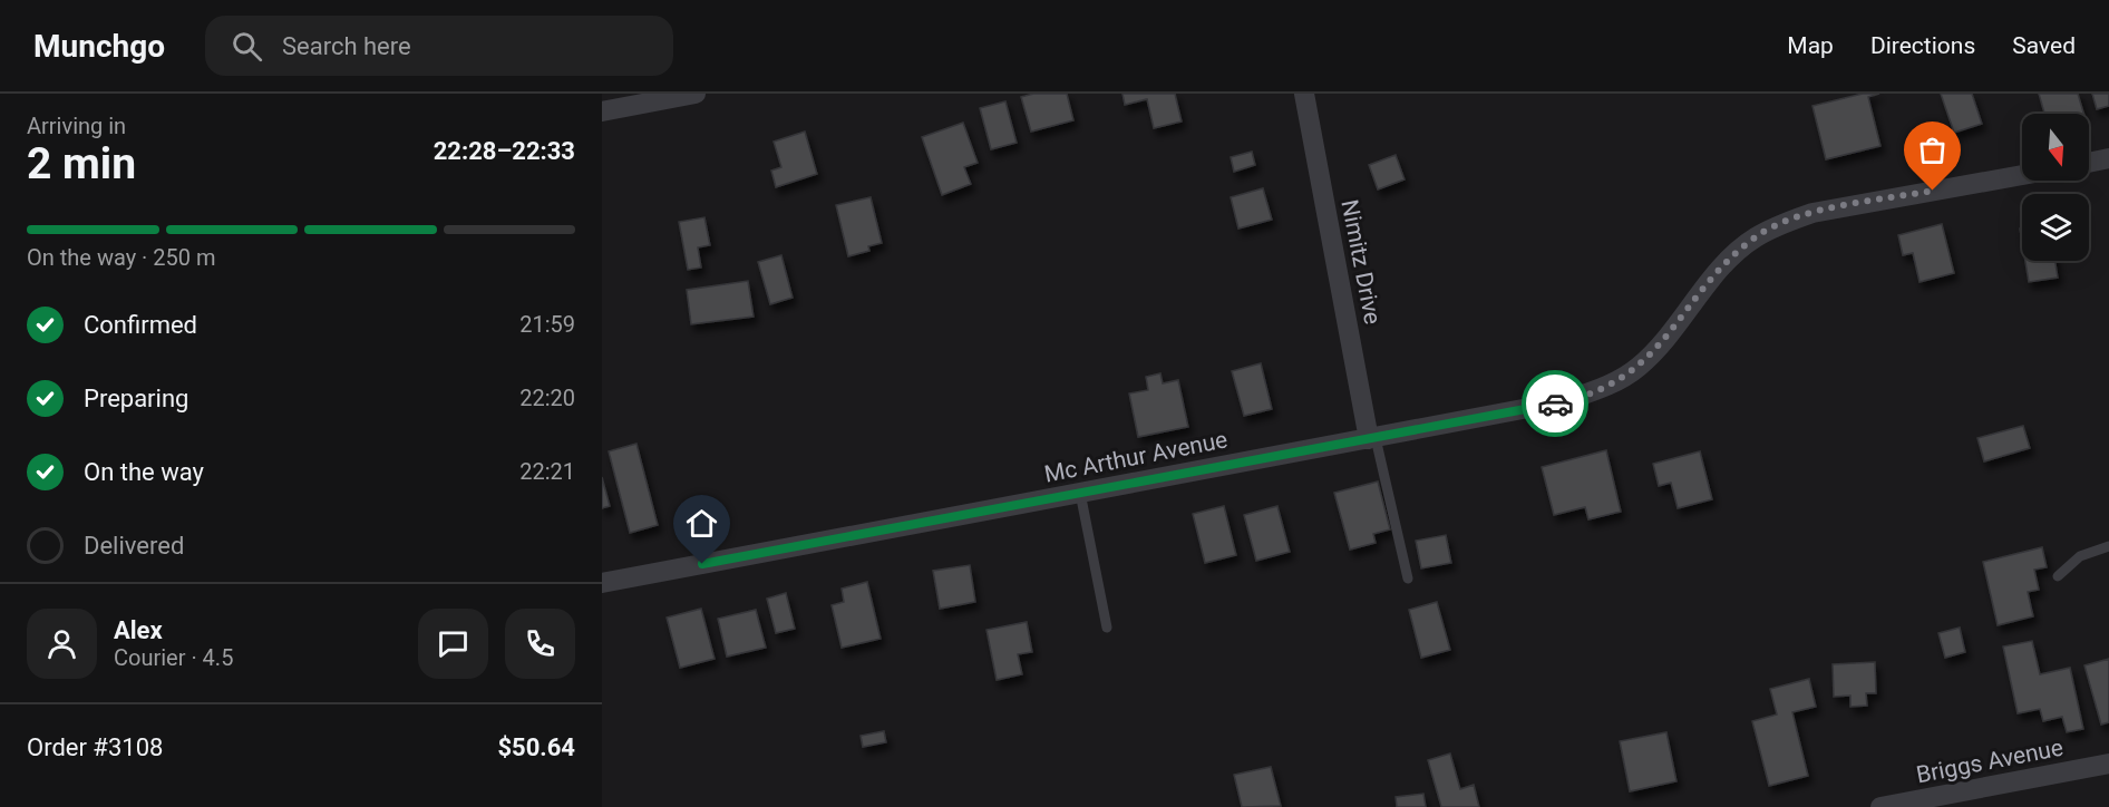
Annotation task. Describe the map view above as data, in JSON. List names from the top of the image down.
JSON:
{
  "streets": {
    "street": ["Nimitz Drive", "Mc Arthur Avenue", "Briggs Avenue"]
  },
  "crossings": [
    ["Nimitz Drive", "Mc Arthur Avenue"]
  ],
  "north": "bottom",
  "page": {
    "header": "Munchgo",
    "search": "Search here",
    "nav": ["Map", "Directions", "Saved"],
    "heading": ["2 min", "Arriving in", "22:28–22:33"],
    "panel": [
      "Alex",
      "Courier · 4.5",
      "Order #3108",
      "$50.64"
    ],
    "bar": "On the way · 250 m",
    "list": [
      ["Confirmed", "21:59"],
      ["Preparing", "22:20"],
      ["On the way", "22:21"],
      "Delivered"
    ]
  }
}
